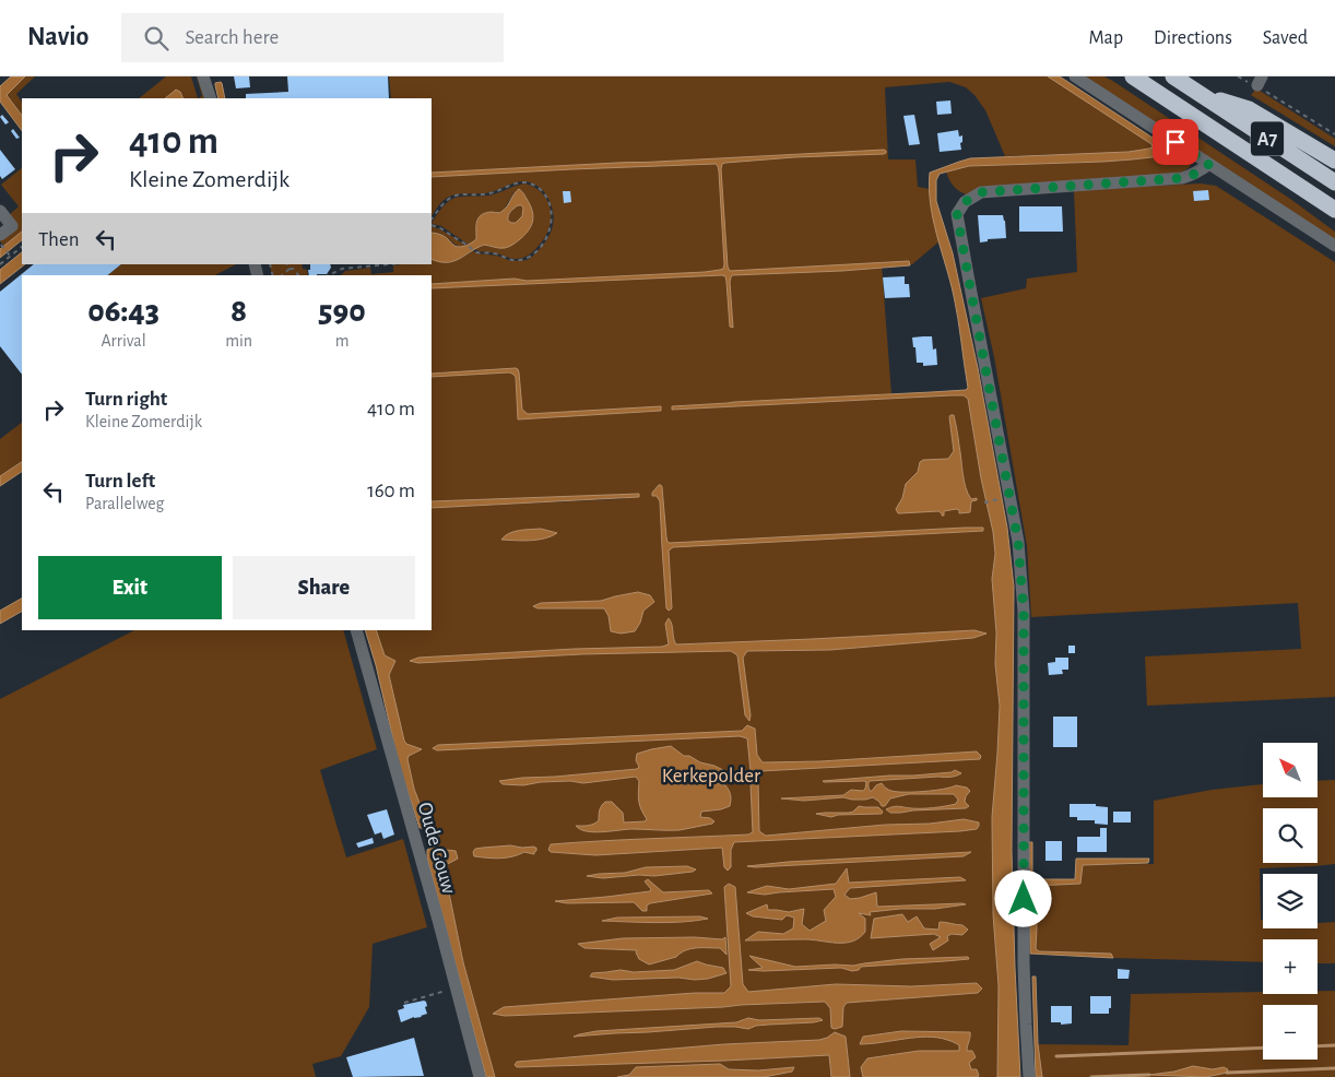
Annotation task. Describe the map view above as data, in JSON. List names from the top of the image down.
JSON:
{
  "streets": {
    "highway": ["A7"],
    "street": ["Oude Gouw"]
  },
  "parks": ["Kerkepolder"],
  "north": "top left",
  "page": {
    "header": "Navio",
    "search": "Search here",
    "nav": ["Map", "Directions", "Saved"],
    "turn": ["410 m", "Kleine Zomerdijk"],
    "then": "Then",
    "eta": [
      "06:43",
      "Arrival",
      "8",
      "min",
      "590",
      "m"
    ],
    "list": [
      {
        "name": "Turn right",
        "note": "Kleine Zomerdijk",
        "value": "410 m"
      },
      {
        "name": "Turn left",
        "note": "Parallelweg",
        "value": "160 m"
      }
    ],
    "buttons": ["Exit", "Share"],
    "map_buttons": ["+", "−"]
  }
}
